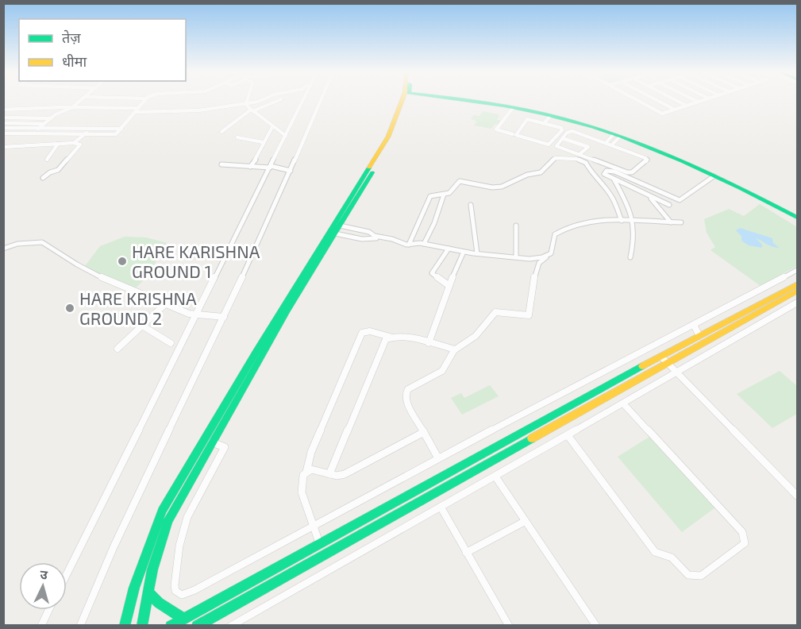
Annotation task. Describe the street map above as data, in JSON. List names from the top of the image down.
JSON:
{
  "places": ["HARE KARISHNA GROUND 1", "HARE KRISHNA GROUND 2"],
  "legend": ["तेज़", "धीमा"],
  "north": "top"
}
